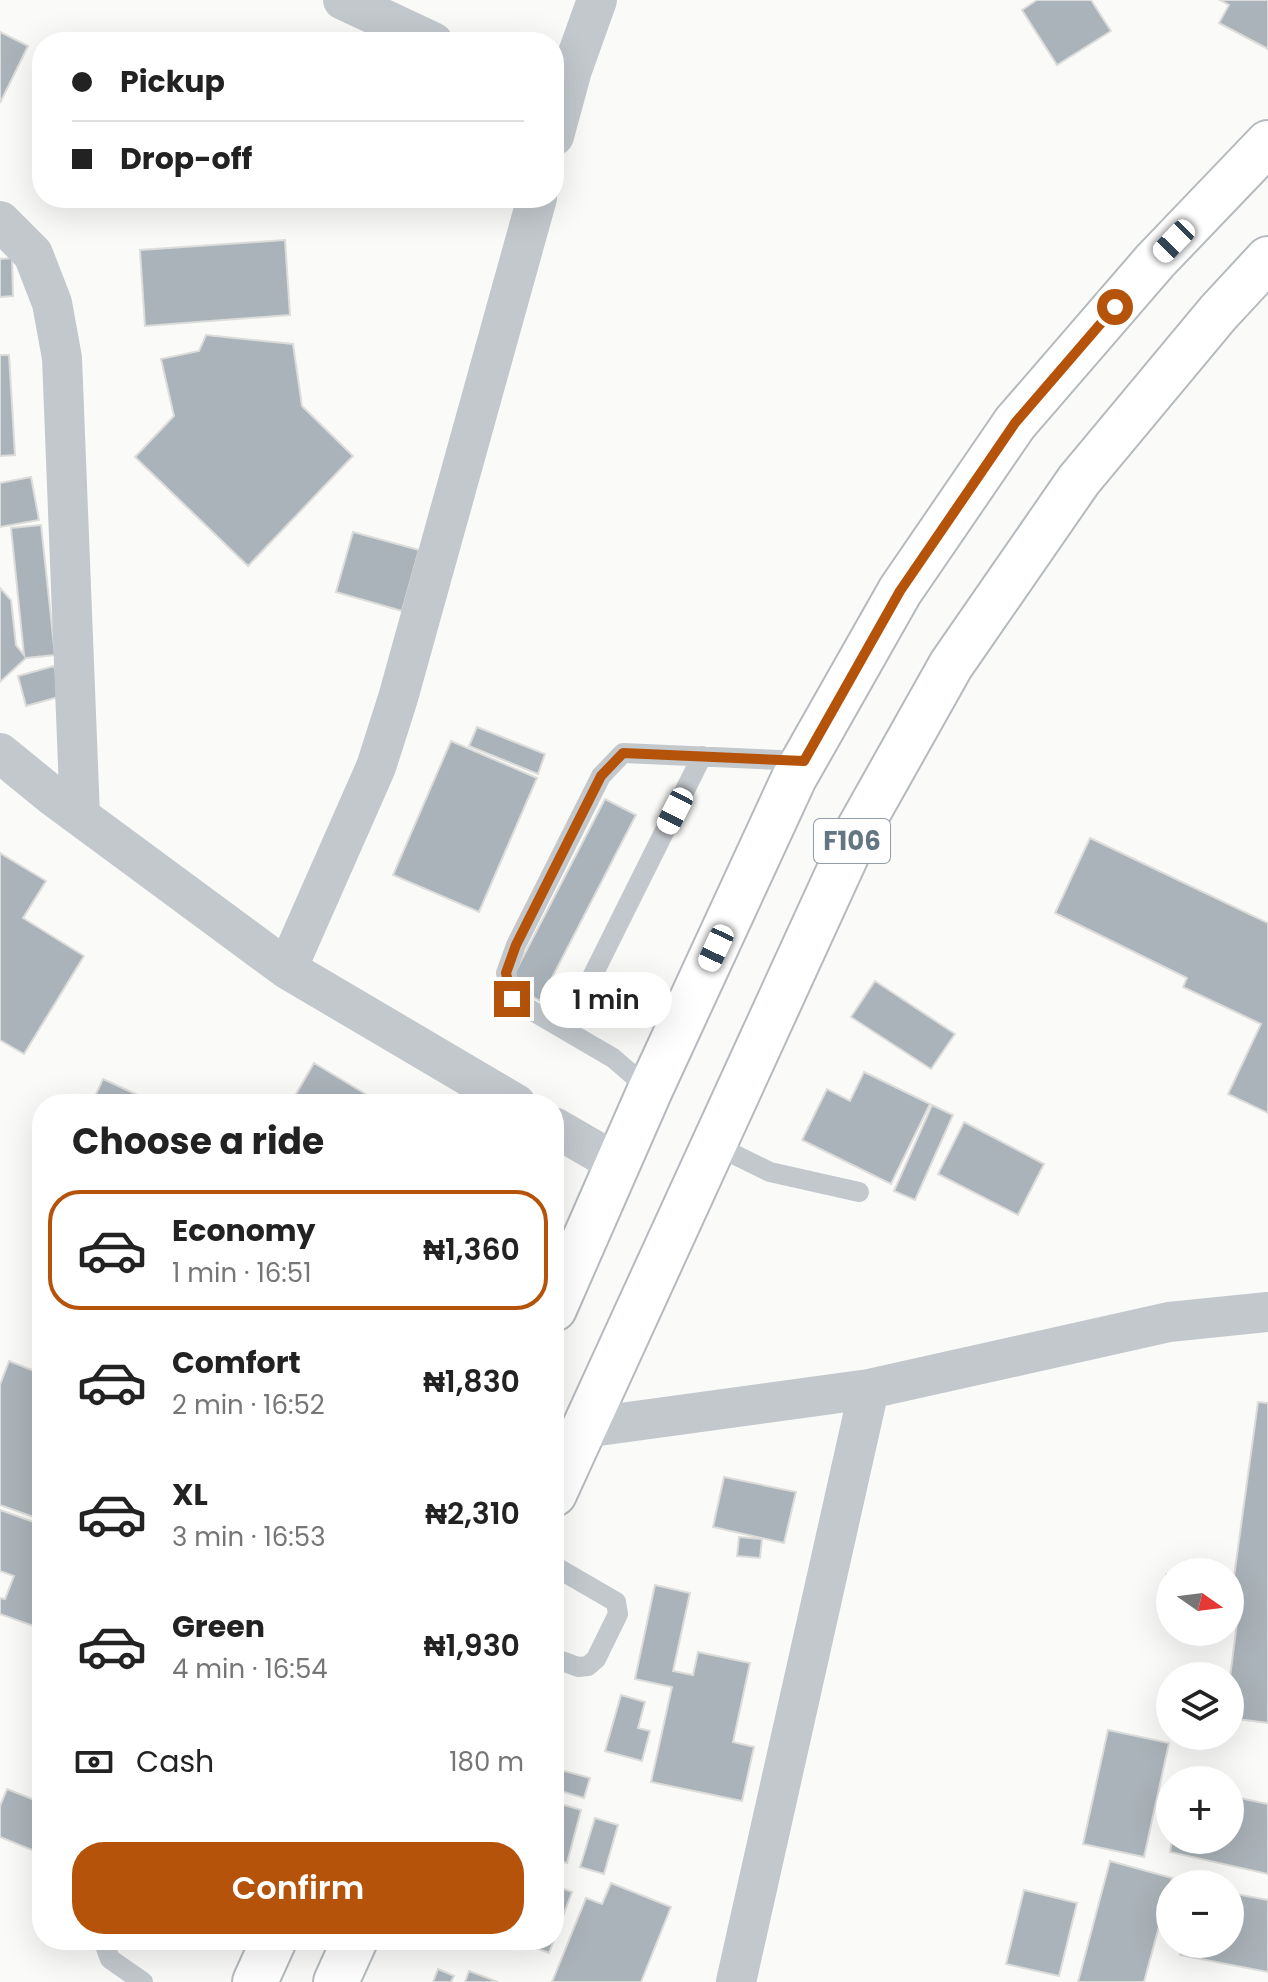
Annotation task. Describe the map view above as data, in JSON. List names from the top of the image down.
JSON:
{
  "streets": {
    "main road": ["F106"]
  },
  "north": "right",
  "page": {
    "banner": ["Pickup", "Drop-off"],
    "bubble": "1 min",
    "heading": "Choose a ride",
    "list": [
      {
        "name": "Economy",
        "note": "1 min · 16:51",
        "value": "₦1,360"
      },
      {
        "name": "Comfort",
        "note": "2 min · 16:52",
        "value": "₦1,830"
      },
      {
        "name": "XL",
        "note": "3 min · 16:53",
        "value": "₦2,310"
      },
      {
        "name": "Green",
        "note": "4 min · 16:54",
        "value": "₦1,930"
      }
    ],
    "map_buttons": ["+", "−"],
    "pay": ["Cash", "180 m"],
    "buttons": "Confirm"
  }
}
